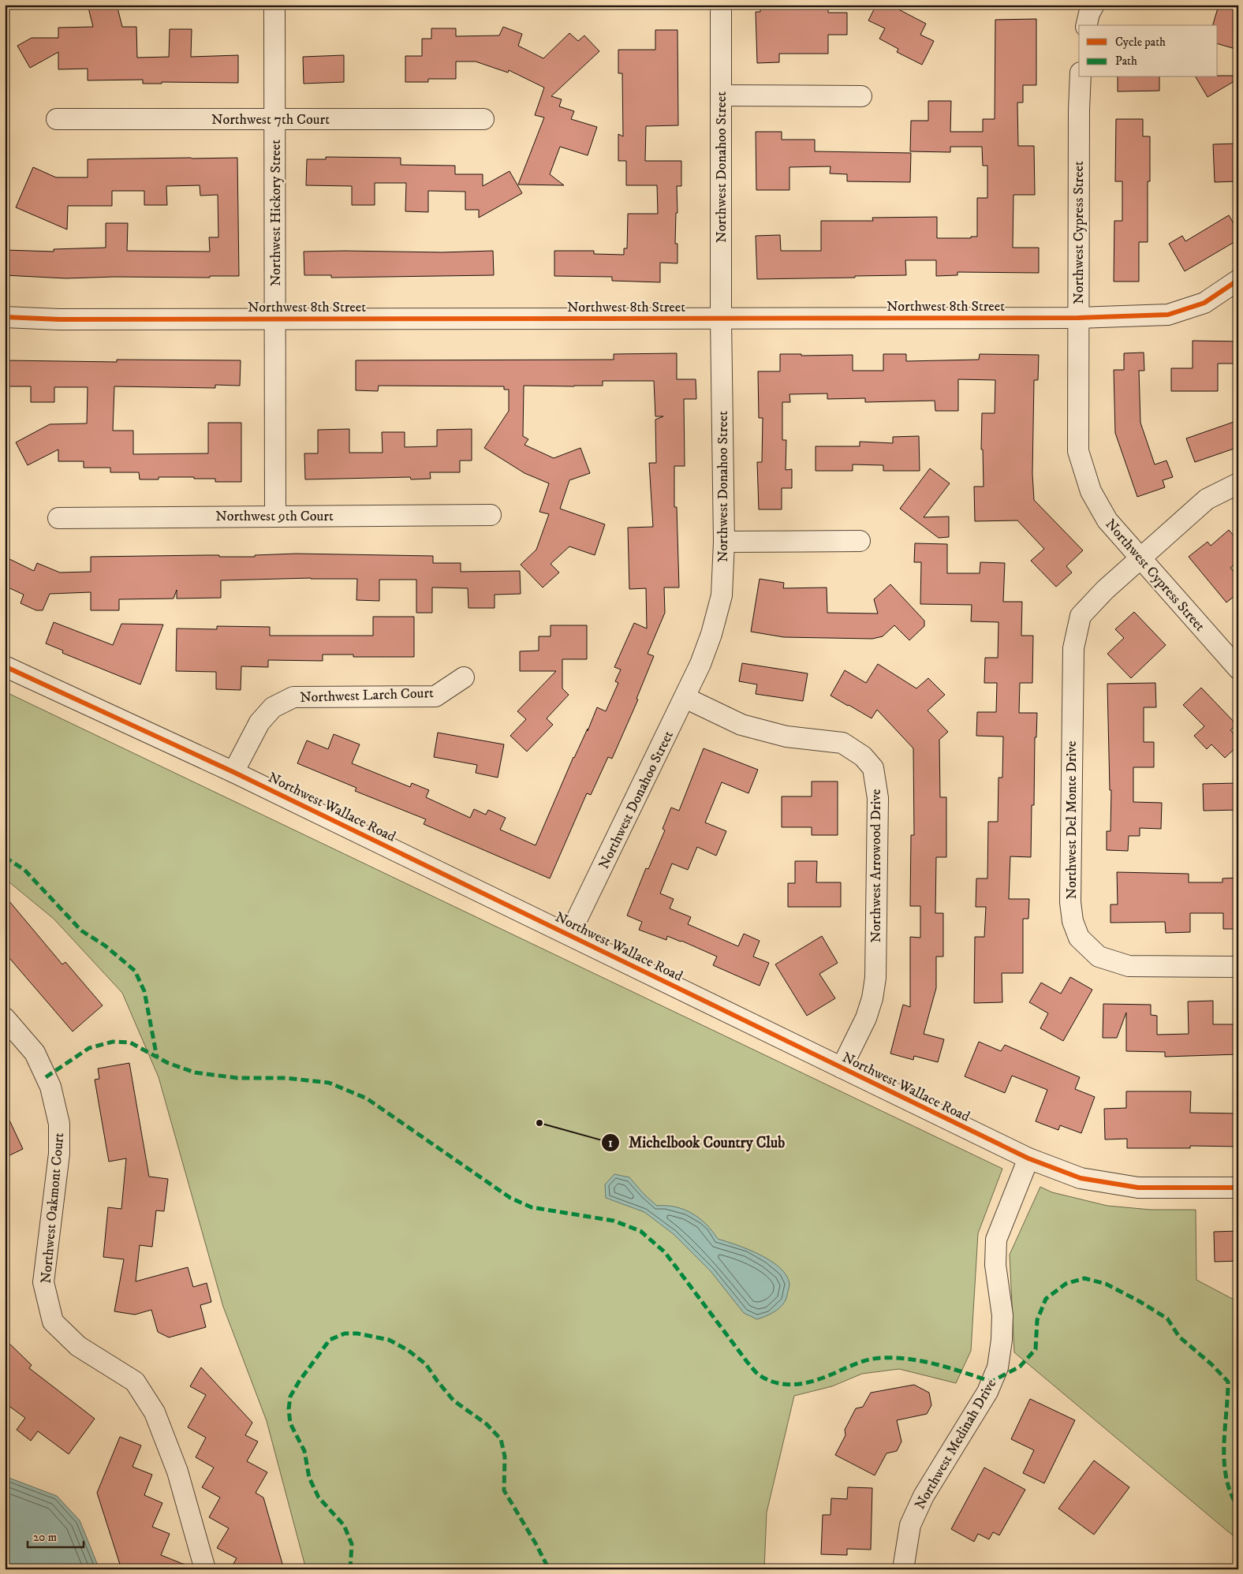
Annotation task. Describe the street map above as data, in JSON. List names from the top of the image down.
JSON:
{
  "streets": {
    "street": [
      "Northwest 7th Court",
      "Northwest Donahoo Street",
      "Northwest Hickory Street",
      "Northwest Cypress Street",
      "Northwest 8th Street",
      "Northwest 9th Court",
      "Northwest Larch Court",
      "Northwest Wallace Road",
      "Northwest Del Monte Drive",
      "Northwest Arrowood Drive",
      "Northwest Oakmont Court",
      "Northwest Medinah Drive"
    ]
  },
  "crossings": [
    ["Northwest 7th Court", "Northwest Hickory Street"],
    ["Northwest Donahoo Street", "Northwest 8th Street"],
    ["Northwest Donahoo Street", "Northwest Wallace Road"],
    ["Northwest Donahoo Street", "Northwest Arrowood Drive"],
    ["Northwest Hickory Street", "Northwest 8th Street"],
    ["Northwest Hickory Street", "Northwest 9th Court"],
    ["Northwest Cypress Street", "Northwest 8th Street"],
    ["Northwest Cypress Street", "Northwest Del Monte Drive"],
    ["Northwest Larch Court", "Northwest Wallace Road"],
    ["Northwest Wallace Road", "Northwest Arrowood Drive"],
    ["Northwest Wallace Road", "Northwest Medinah Drive"]
  ],
  "places": ["Michelbook Country Club"],
  "legend": ["Cycle path", "Path"],
  "scale_bar": "20 m"
}
